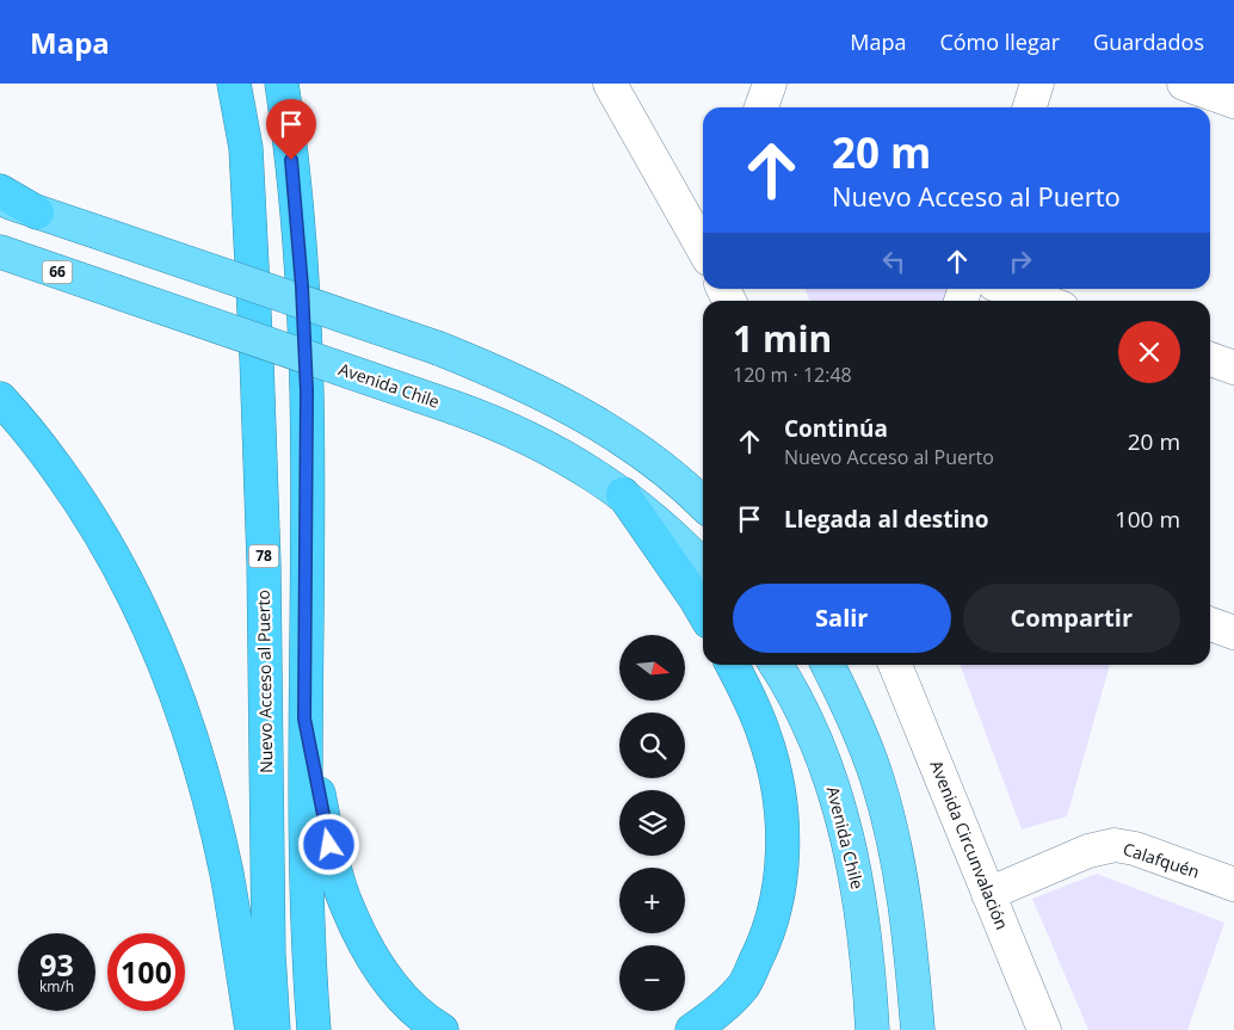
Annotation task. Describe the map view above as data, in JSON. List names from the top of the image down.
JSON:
{
  "streets": {
    "highway": [
      "66",
      "Avenida Chile",
      "78",
      "Nuevo Acceso al Puerto"
    ],
    "street": ["Avenida Circunvalación", "Calafquén"]
  },
  "crossings": [
    ["Avenida Circunvalación", "Calafquén"]
  ],
  "north": "right",
  "page": {
    "header": "Mapa",
    "nav": ["Mapa", "Cómo llegar", "Guardados"],
    "turn": ["20 m", "Nuevo Acceso al Puerto"],
    "heading": ["1 min", "120 m · 12:48"],
    "list": [
      {
        "name": "Continúa",
        "note": "Nuevo Acceso al Puerto",
        "value": "20 m"
      },
      {
        "name": "Llegada al destino",
        "value": "100 m"
      }
    ],
    "buttons": ["Salir", "Compartir"],
    "map_buttons": ["+", "−"],
    "speed": "93 km/h",
    "limit": "100"
  }
}
